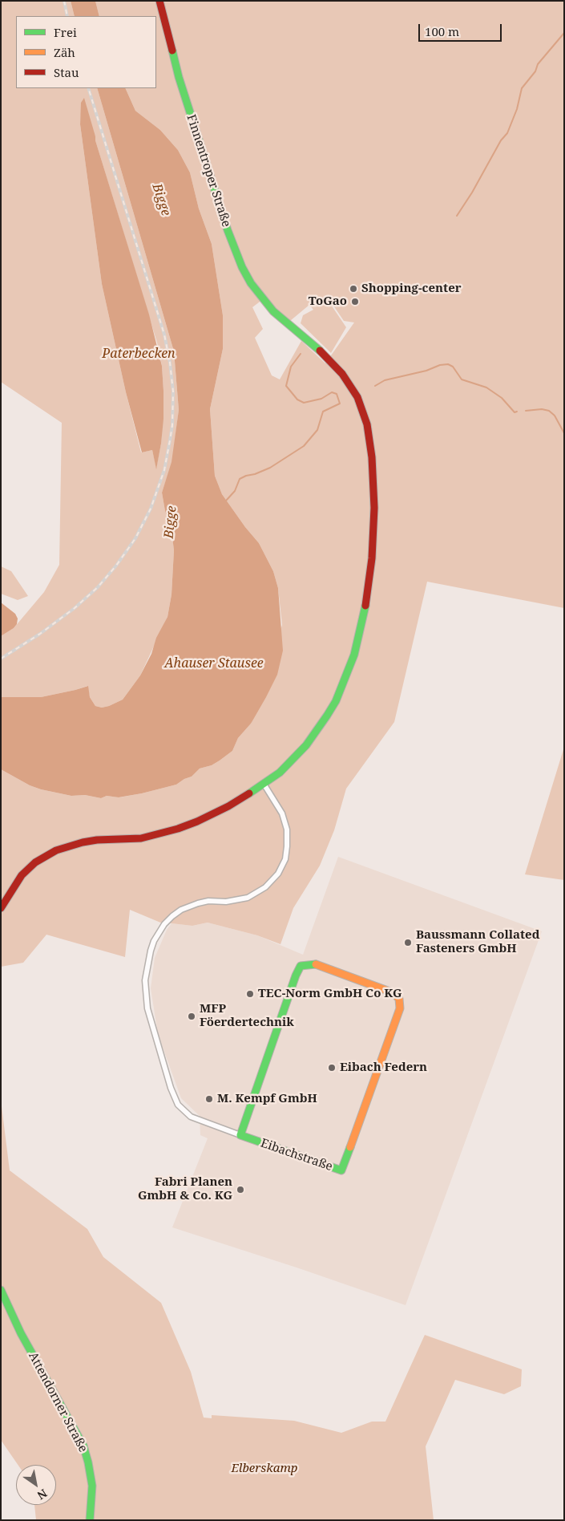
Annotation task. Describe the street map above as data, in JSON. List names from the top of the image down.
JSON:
{
  "streets": {
    "main road": ["Finnentroper Straße", "Eibachstraße", "Attendorner Straße"]
  },
  "water": ["Bigge", "Paterbecken", "Ahauser Stausee"],
  "parks": ["Elberskamp"],
  "places": [
    "Shopping-center",
    "ToGao",
    "Baussmann Collated Fasteners GmbH",
    "TEC-Norm GmbH Co KG",
    "MFP Föerdertechnik",
    "Eibach Federn",
    "M. Kempf GmbH",
    "Fabri Planen GmbH & Co. KG"
  ],
  "legend": ["Frei", "Zäh", "Stau"],
  "scale_bar": "100 m",
  "north": "bottom right"
}
